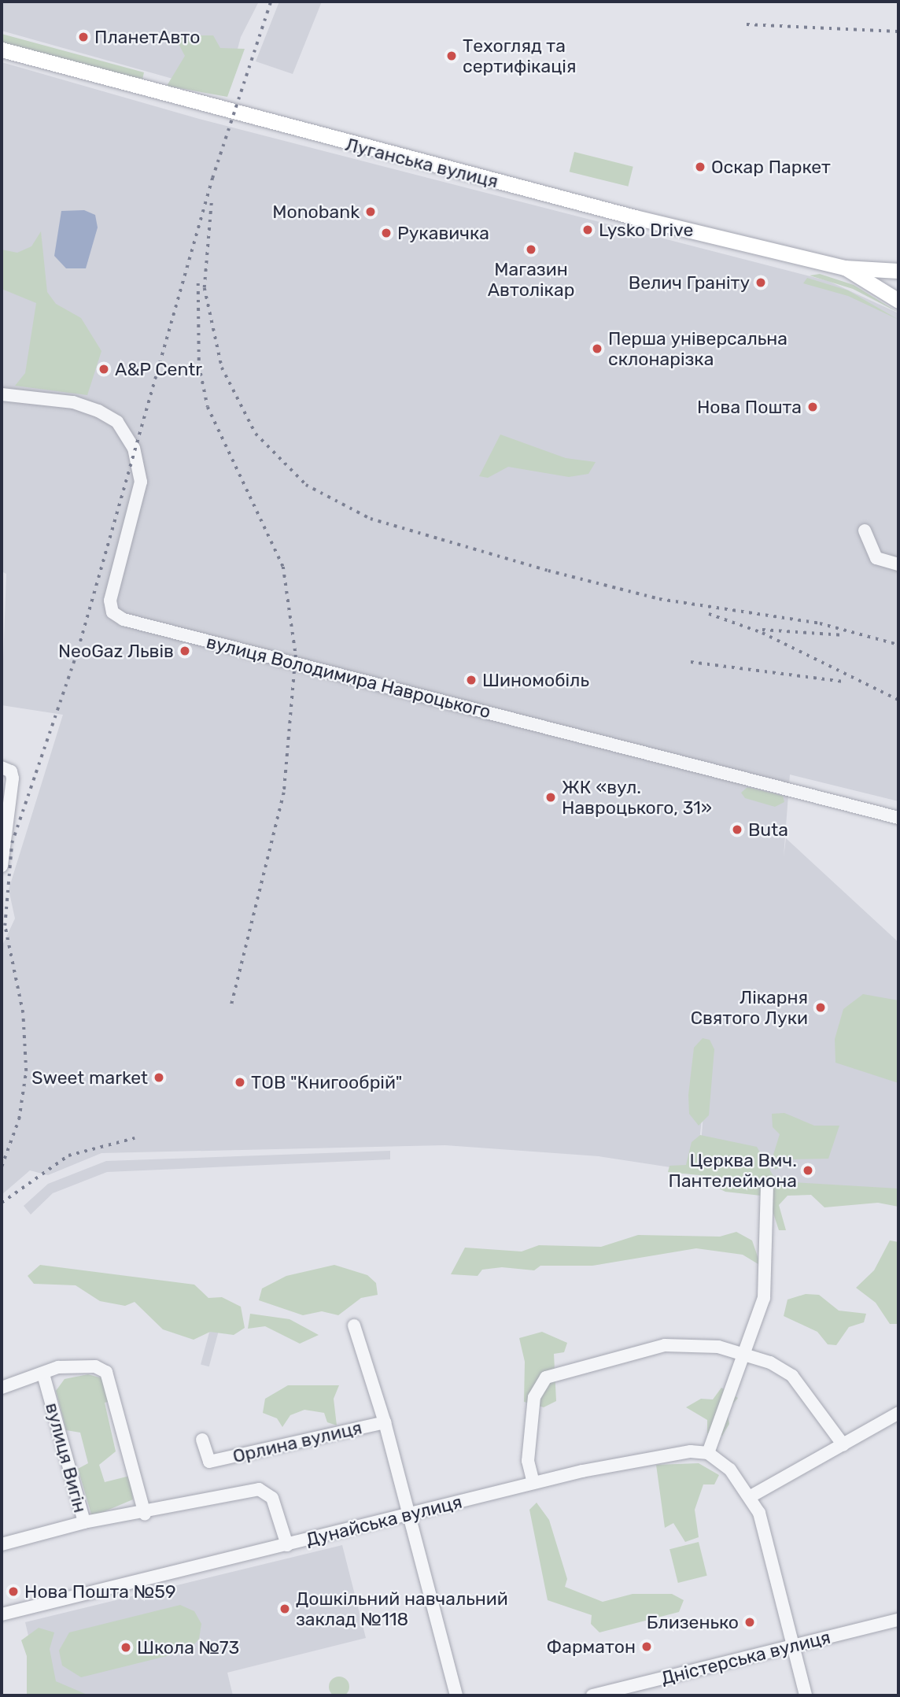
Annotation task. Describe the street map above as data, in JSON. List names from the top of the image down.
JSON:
{
  "streets": {
    "main road": ["Луганська вулиця"],
    "street": [
      "вулиця Володимира Навроцького",
      "Орлина вулиця",
      "вулиця Вигін",
      "Дунайська вулиця",
      "Дністерська вулиця"
    ]
  },
  "places": [
    "ПланетАвто",
    "Техогляд та сертифікація",
    "Оскар Паркет",
    "Monobank",
    "Lysko Drive",
    "Рукавичка",
    "Магазин Автолікар",
    "Велич Граніту",
    "Перша універсальна склонарізка",
    "A&P Centr",
    "Нова Пошта",
    "NeoGaz Львів",
    "Шиномобіль",
    "ЖК «вул. Навроцького, 31»",
    "Buta",
    "Лікарня Святого Луки",
    "Sweet market",
    "ТОВ \"Книгообрiй\"",
    "Церква Вмч. Пантелеймона",
    "Нова Пошта №59",
    "Дошкільний навчальний заклад №118",
    "Близенько",
    "Фарматон",
    "Школа №73"
  ]
}
